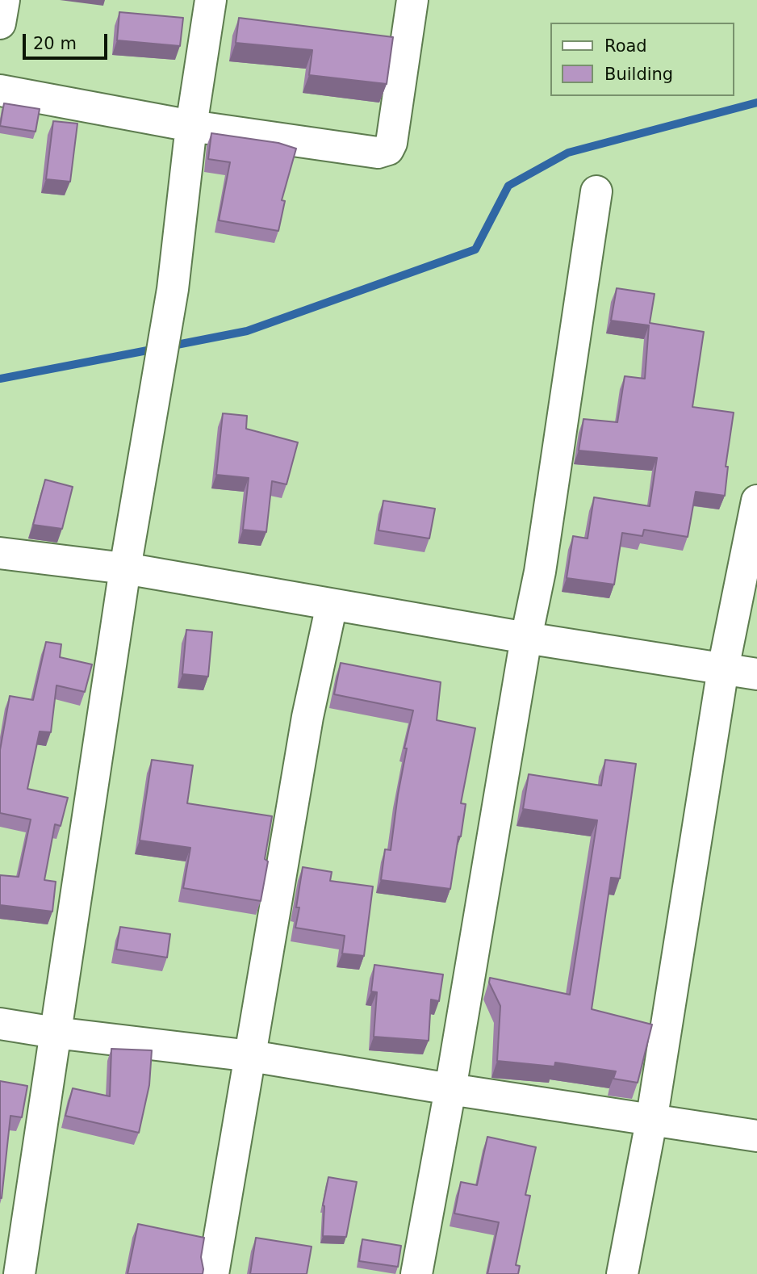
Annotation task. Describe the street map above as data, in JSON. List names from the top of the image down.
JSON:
{
  "legend": ["Road", "Building"],
  "scale_bar": "20 m"
}
